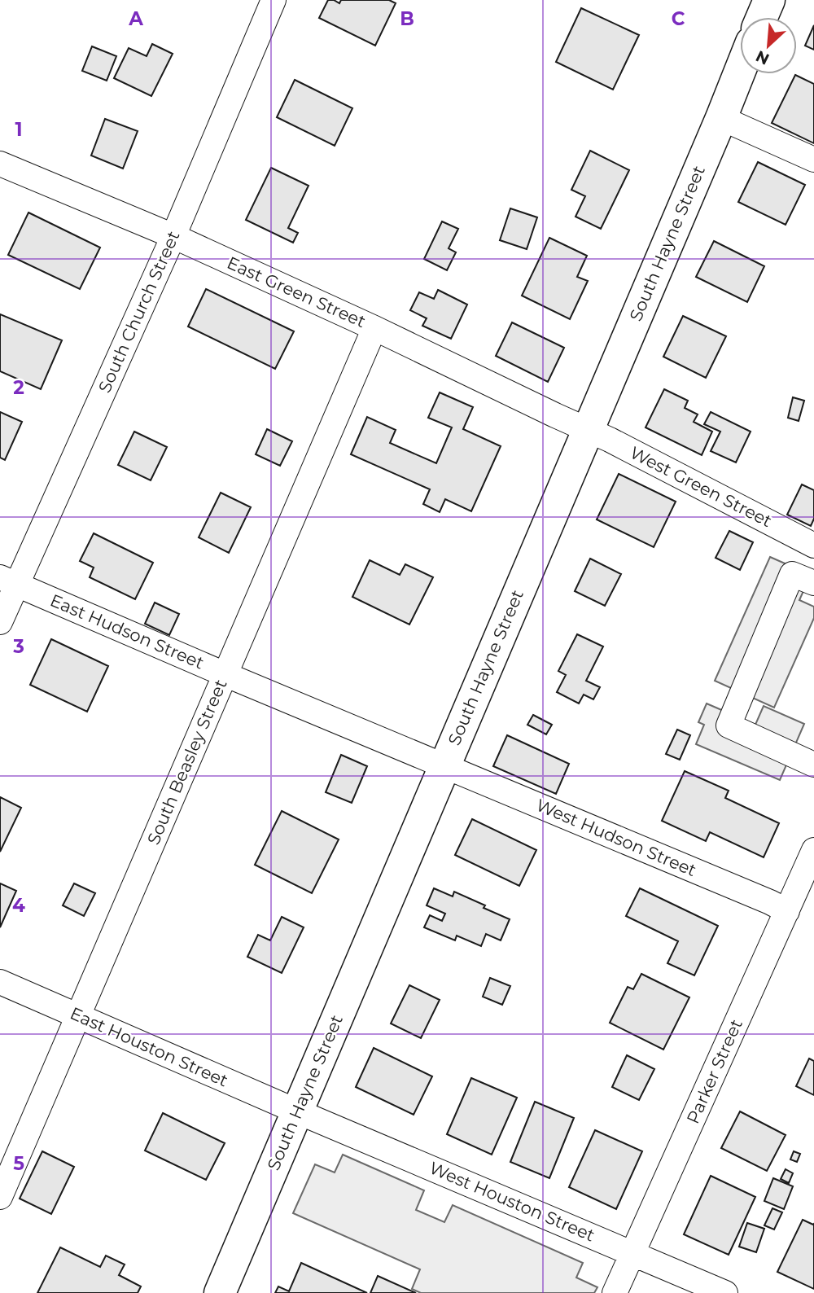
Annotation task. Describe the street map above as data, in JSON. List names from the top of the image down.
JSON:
{
  "streets": {
    "main road": ["South Hayne Street"],
    "street": [
      "East Green Street",
      "South Church Street",
      "West Green Street",
      "East Hudson Street",
      "South Beasley Street",
      "West Hudson Street",
      "East Houston Street",
      "Parker Street",
      "West Houston Street"
    ]
  },
  "crossings": [
    ["South Hayne Street", "East Green Street"],
    ["South Hayne Street", "West Green Street"],
    ["South Hayne Street", "East Hudson Street"],
    ["South Hayne Street", "West Hudson Street"],
    ["South Hayne Street", "East Houston Street"],
    ["South Hayne Street", "West Houston Street"],
    ["East Green Street", "South Church Street"],
    ["East Green Street", "West Green Street"],
    ["East Green Street", "South Beasley Street"],
    ["South Church Street", "East Hudson Street"],
    ["East Hudson Street", "South Beasley Street"],
    ["East Hudson Street", "West Hudson Street"],
    ["South Beasley Street", "East Houston Street"],
    ["West Hudson Street", "Parker Street"],
    ["East Houston Street", "West Houston Street"],
    ["Parker Street", "West Houston Street"]
  ],
  "north": "bottom left",
  "grid": {
    "columns": ["A", "B", "C"],
    "rows": [
      "1",
      "2",
      "3",
      "4",
      "5"
    ]
  }
}
